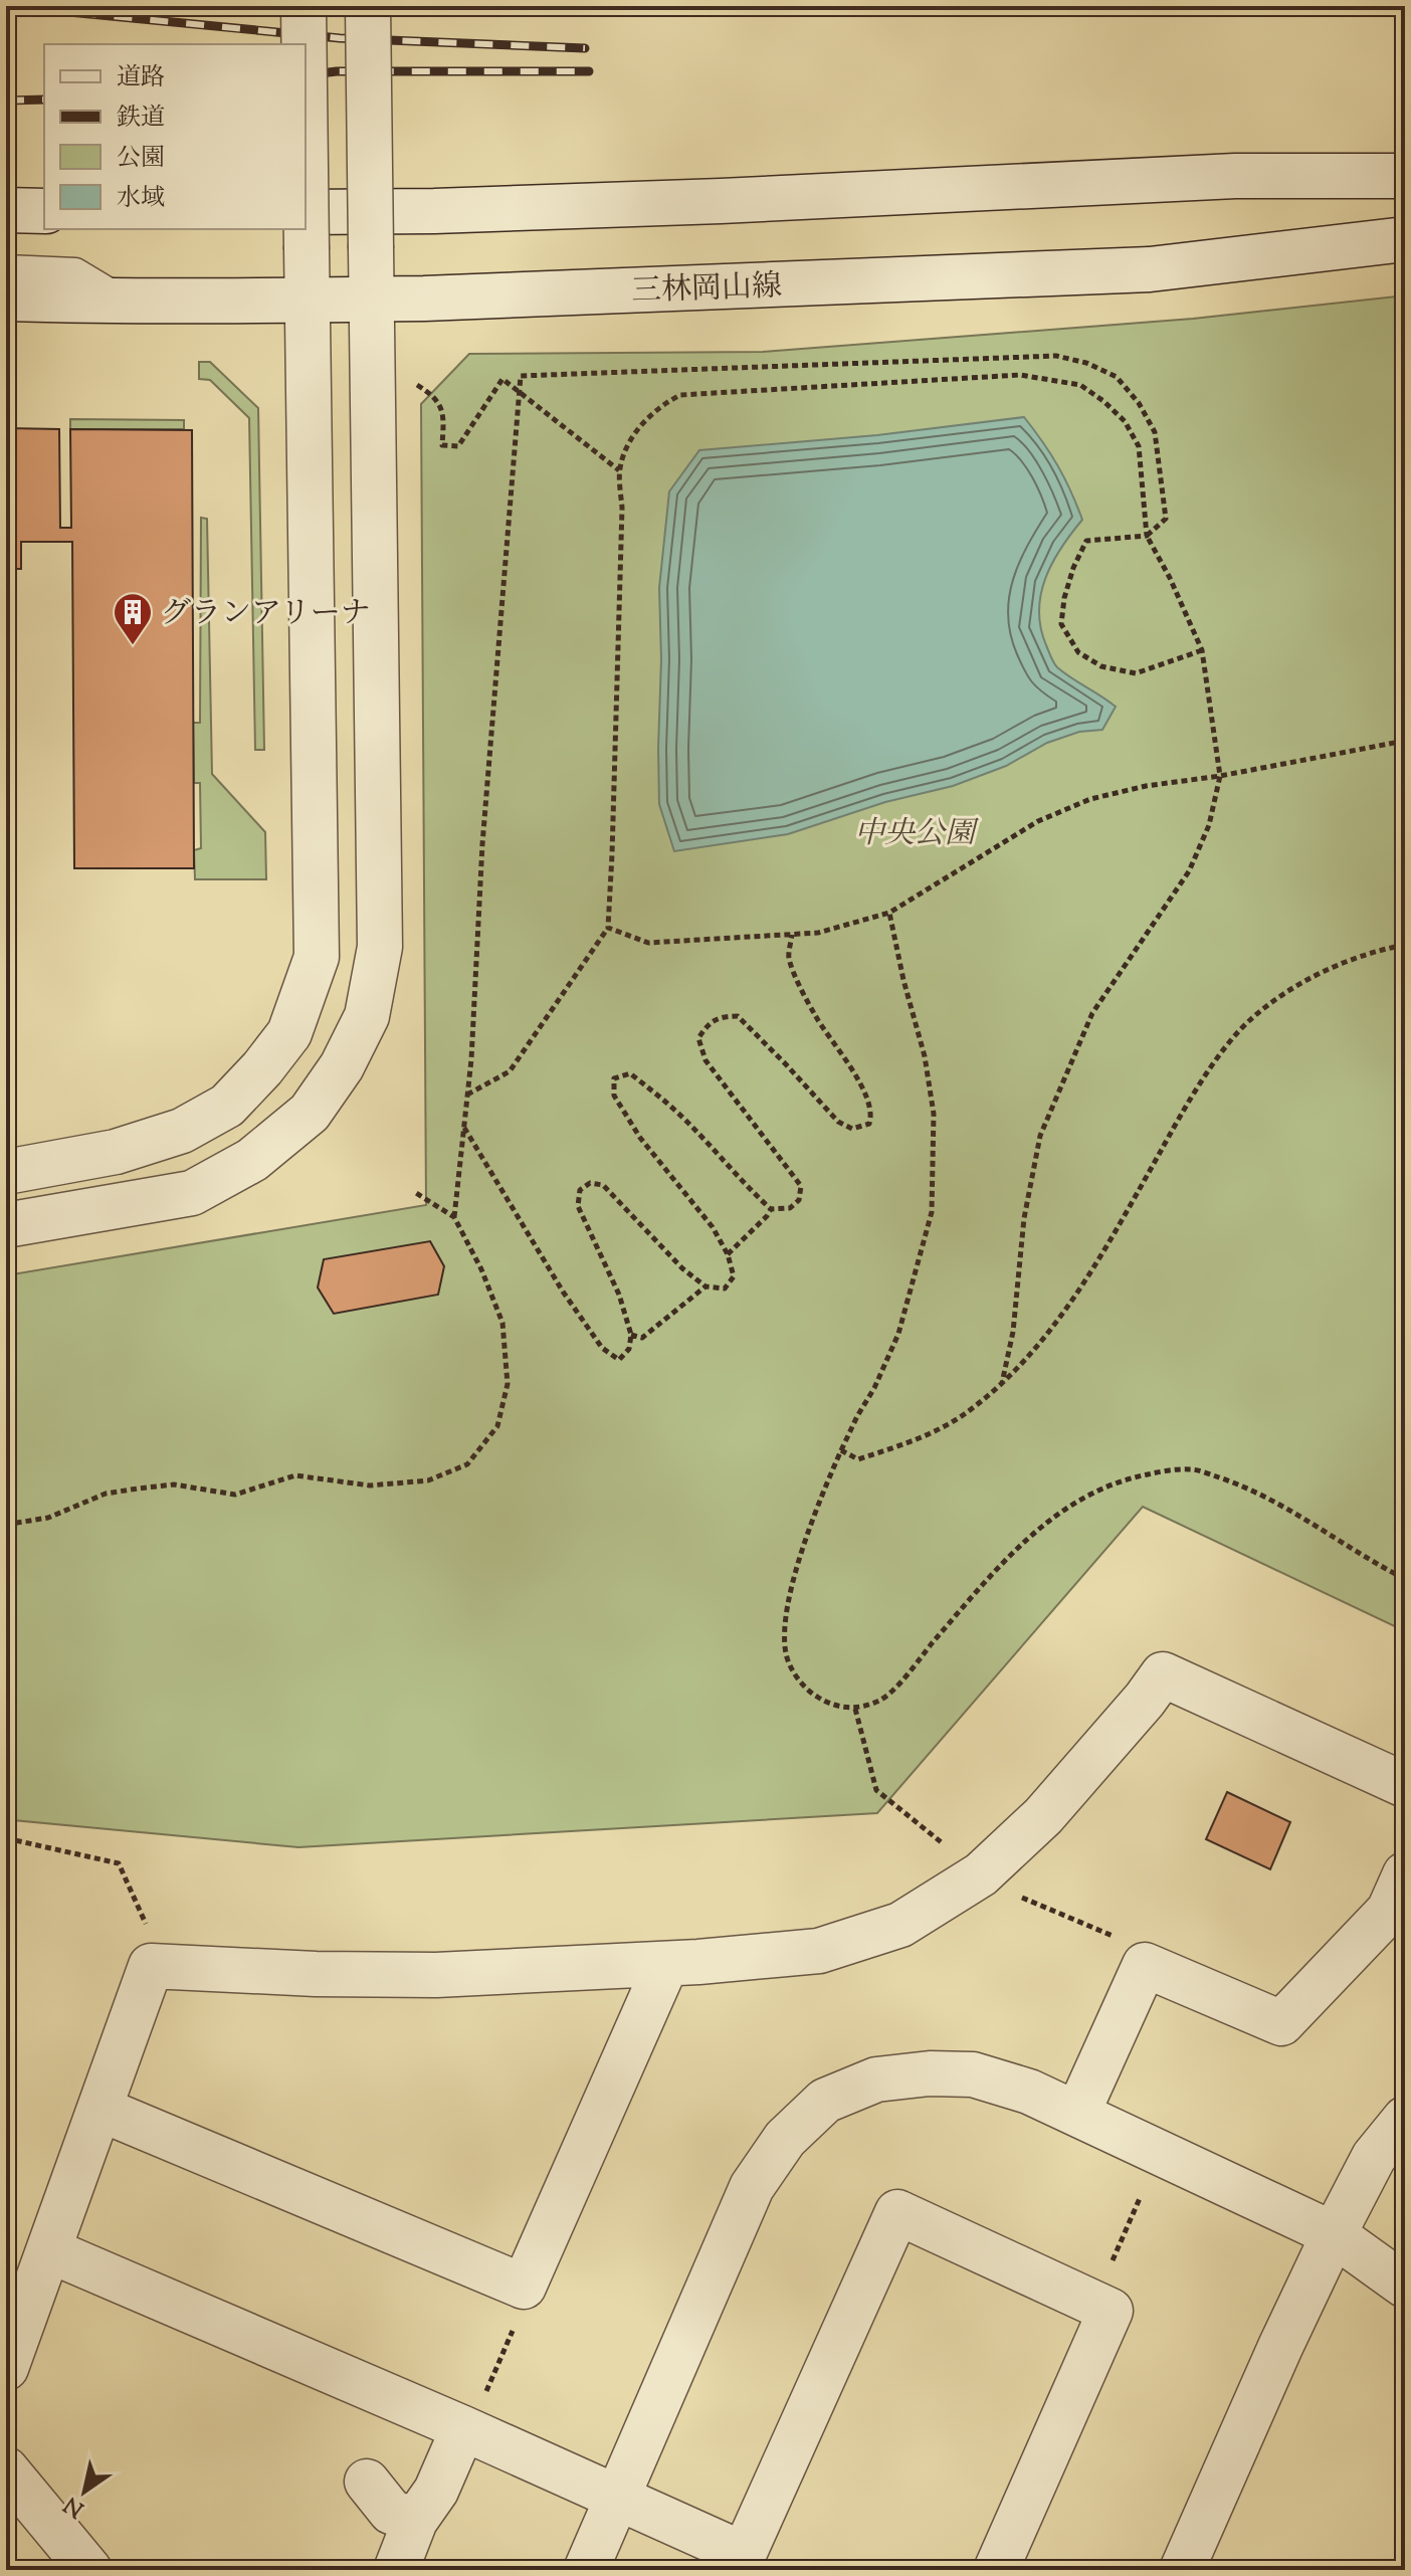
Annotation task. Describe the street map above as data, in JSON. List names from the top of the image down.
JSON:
{
  "streets": {
    "street": ["三林岡山線"]
  },
  "parks": ["中央公園"],
  "places": {
    "building": ["グランアリーナ"]
  },
  "legend": [
    "道路",
    "鉄道",
    "公園",
    "水域"
  ],
  "north": "bottom left"
}
